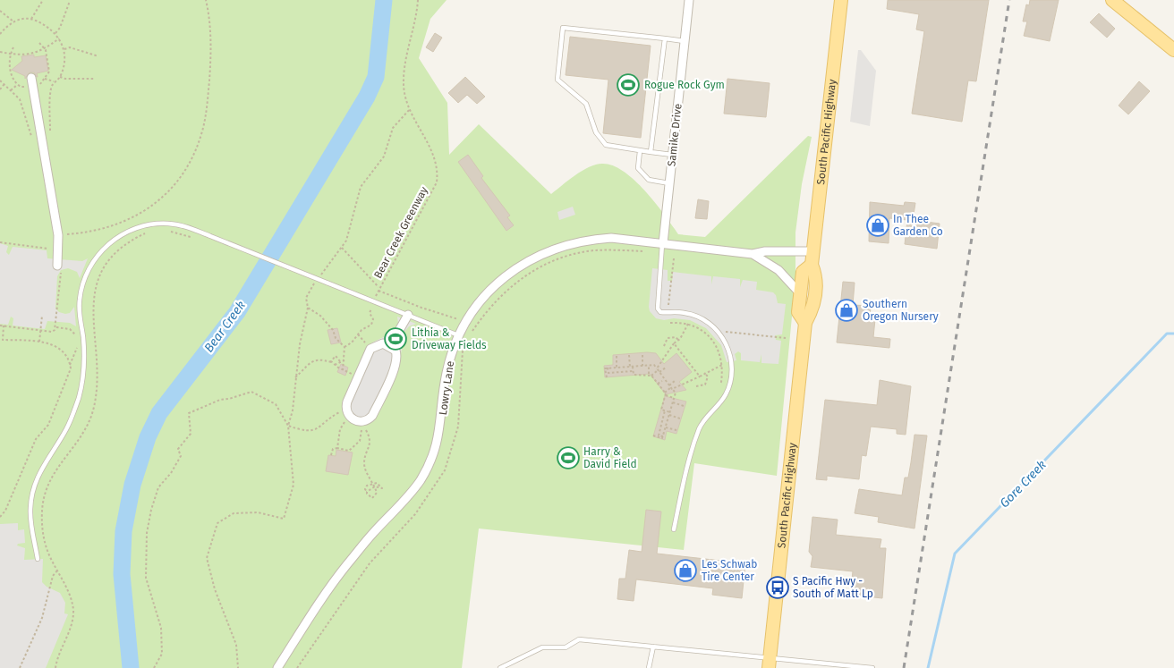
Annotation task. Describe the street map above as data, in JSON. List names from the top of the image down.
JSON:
{
  "streets": {
    "main road": ["South Pacific Highway"],
    "street": ["Samike Drive", "Lowry Lane"],
    "path": ["Bear Creek Greenway"]
  },
  "crossings": [
    ["South Pacific Highway", "Lowry Lane"],
    ["Samike Drive", "Lowry Lane"]
  ],
  "water": ["Bear Creek", "Gore Creek"],
  "places": {
    "sports": ["Rogue Rock Gym", "Lithia & Driveway Fields", "Harry & David Field"],
    "shop": ["In Thee Garden Co", "Southern Oregon Nursery", "Les Schwab Tire Center"],
    "bus stop": ["S Pacific Hwy - South of Matt Lp"]
  }
}
